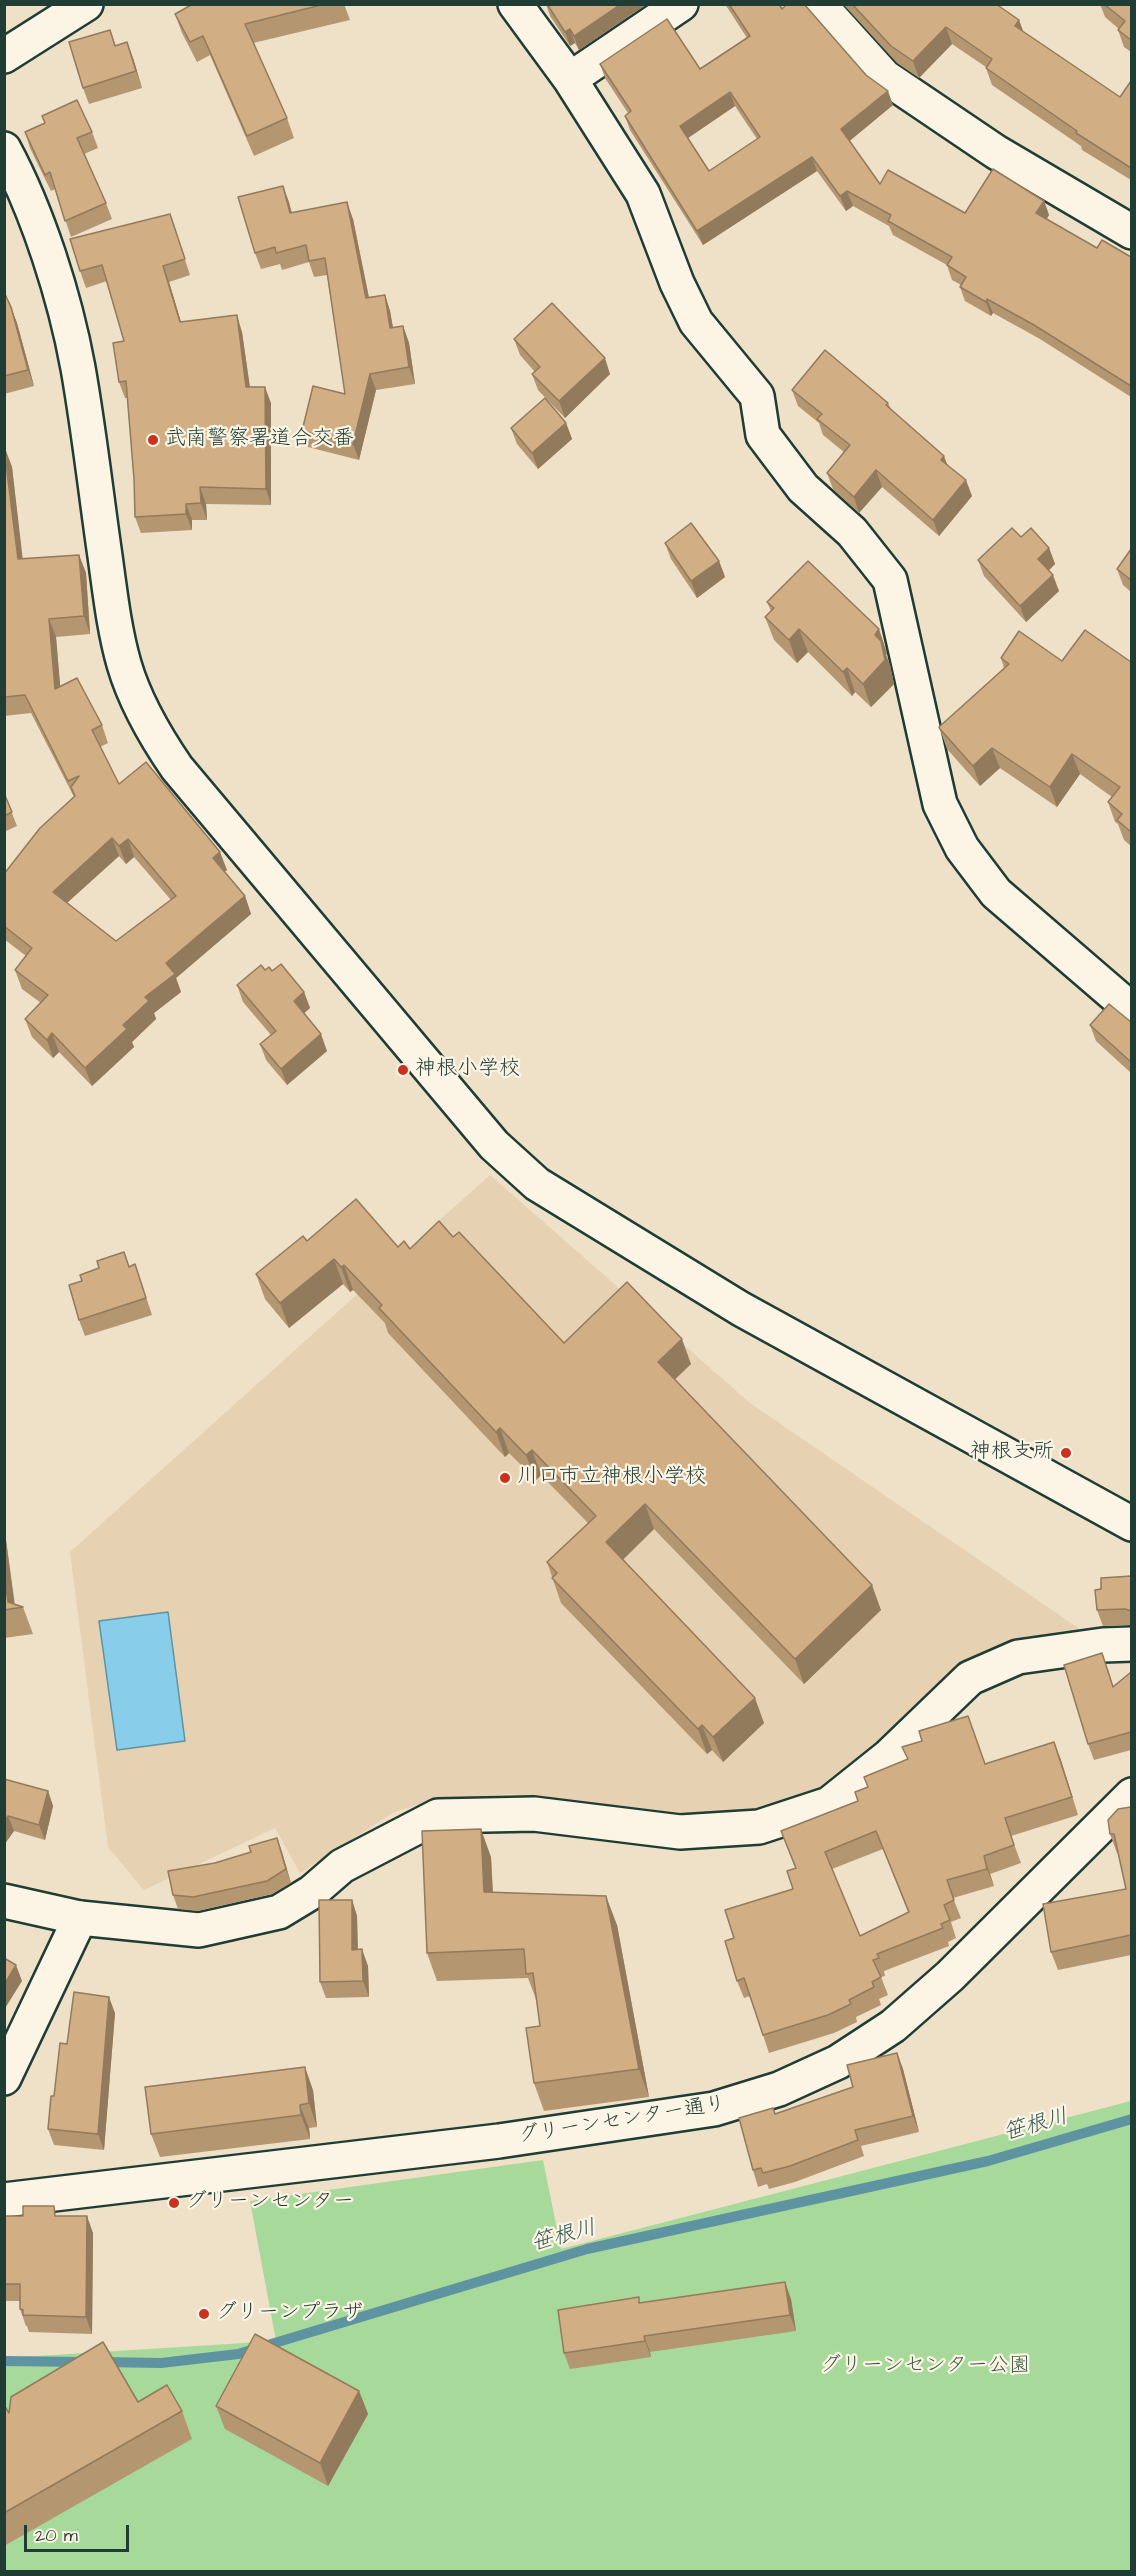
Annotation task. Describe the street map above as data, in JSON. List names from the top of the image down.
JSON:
{
  "streets": {
    "street": ["グリーンセンター通り"]
  },
  "water": ["笹根川"],
  "parks": ["グリーンセンター公園"],
  "places": [
    "武南警察署道合交番",
    "神根小学校",
    "神根支所",
    "川口市立神根小学校",
    "グリーンセンター",
    "グリーンプラザ"
  ],
  "scale_bar": "20 m"
}
